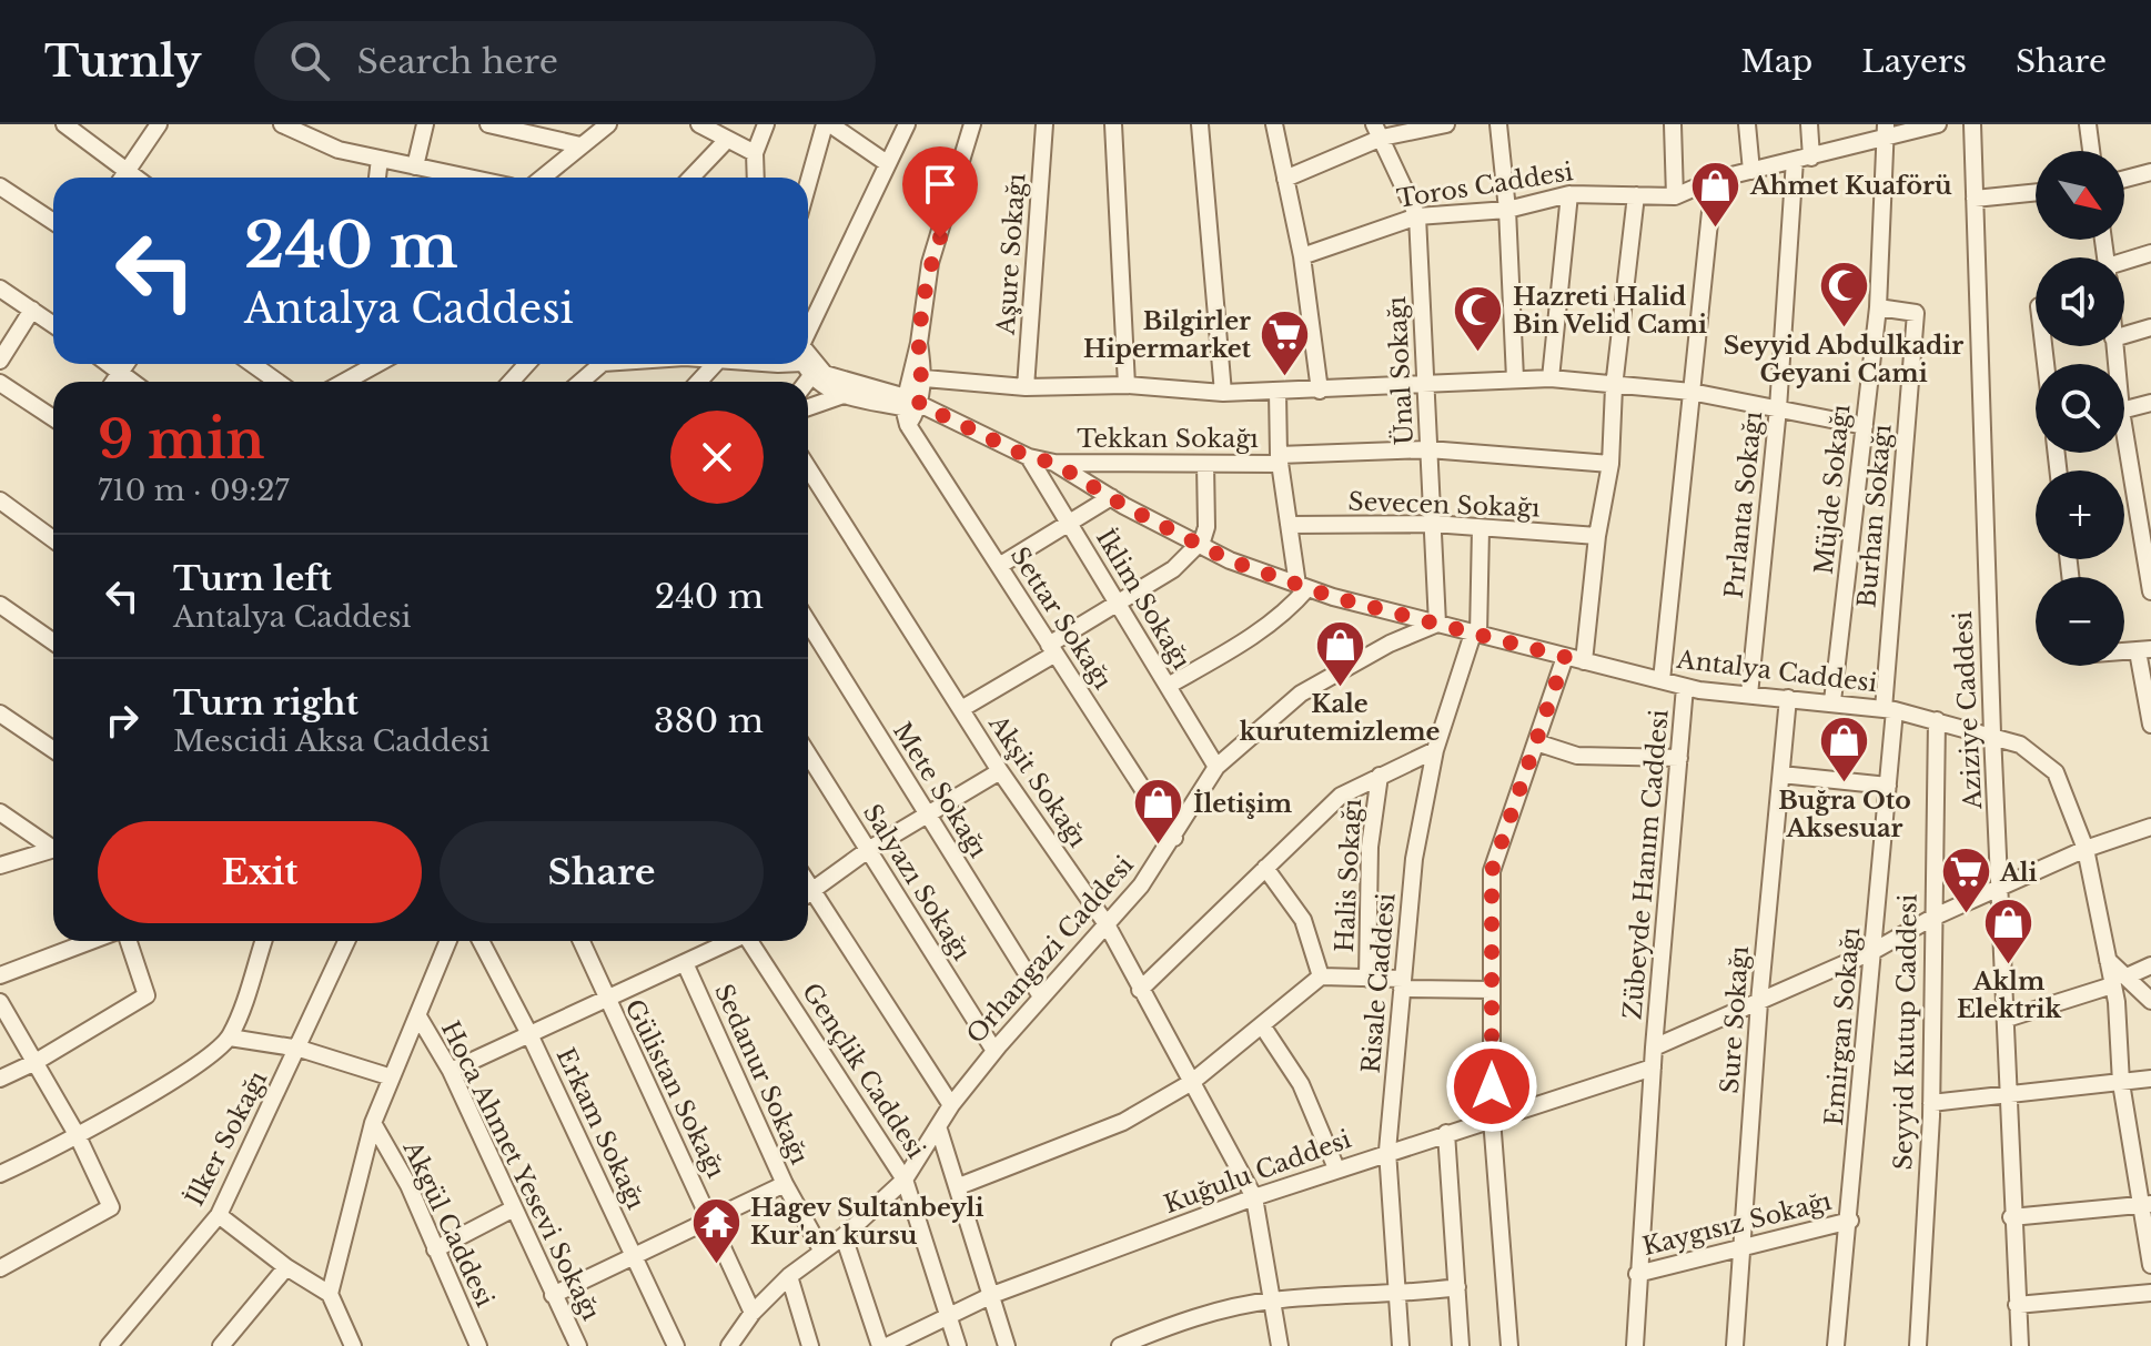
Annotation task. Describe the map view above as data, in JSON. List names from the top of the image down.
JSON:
{
  "streets": {
    "street": [
      "Toros Caddesi",
      "Aşure Sokağı",
      "Ünal Sokağı",
      "Tekkan Sokağı",
      "Müjde Sokağı",
      "Sevecen Sokağı",
      "Pırlanta Sokağı",
      "Burhan Sokağı",
      "İklim Sokağı",
      "Settar Sokağı",
      "Antalya Caddesi",
      "Aziziye Caddesi",
      "Akşit Sokağı",
      "Mete Sokağı",
      "Zübeyde Hanım Caddesi",
      "Halis Sokağı",
      "Salyazı Sokağı",
      "Orhangazi Caddesi",
      "Risale Caddesi",
      "Sure Sokağı",
      "Emirgan Sokağı",
      "Seyyid Kutup Caddesi",
      "Gençlik Caddesi",
      "Sedanur Sokağı",
      "Gülistan Sokağı",
      "Erkam Sokağı",
      "İlker Sokağı",
      "Hoca Ahmet Yesevi Sokağı",
      "Kuğulu Caddesi",
      "Akgül Caddesi",
      "Kaygısız Sokağı"
    ]
  },
  "crossings": [
    ["Toros Caddesi", "Ünal Sokağı"],
    ["Toros Caddesi", "Müjde Sokağı"],
    ["Toros Caddesi", "Pırlanta Sokağı"],
    ["Toros Caddesi", "Zübeyde Hanım Caddesi"],
    ["Ünal Sokağı", "Tekkan Sokağı"],
    ["Ünal Sokağı", "Sevecen Sokağı"],
    ["Ünal Sokağı", "Antalya Caddesi"],
    ["Ünal Sokağı", "Orhangazi Caddesi"],
    ["Tekkan Sokağı", "Antalya Caddesi"],
    ["Müjde Sokağı", "Burhan Sokağı"],
    ["Müjde Sokağı", "Antalya Caddesi"],
    ["Sevecen Sokağı", "Risale Caddesi"],
    ["Pırlanta Sokağı", "Antalya Caddesi"],
    ["Burhan Sokağı", "Antalya Caddesi"],
    ["Burhan Sokağı", "Emirgan Sokağı"],
    ["İklim Sokağı", "Antalya Caddesi"],
    ["İklim Sokağı", "Orhangazi Caddesi"],
    ["Settar Sokağı", "Antalya Caddesi"],
    ["Settar Sokağı", "Orhangazi Caddesi"],
    ["Antalya Caddesi", "Aziziye Caddesi"],
    ["Antalya Caddesi", "Zübeyde Hanım Caddesi"],
    ["Antalya Caddesi", "Orhangazi Caddesi"],
    ["Antalya Caddesi", "Risale Caddesi"],
    ["Antalya Caddesi", "Sure Sokağı"],
    ["Antalya Caddesi", "Emirgan Sokağı"],
    ["Antalya Caddesi", "Seyyid Kutup Caddesi"],
    ["Akşit Sokağı", "Orhangazi Caddesi"],
    ["Akşit Sokağı", "Kuğulu Caddesi"],
    ["Mete Sokağı", "Orhangazi Caddesi"],
    ["Zübeyde Hanım Caddesi", "Kuğulu Caddesi"],
    ["Zübeyde Hanım Caddesi", "Kaygısız Sokağı"],
    ["Salyazı Sokağı", "Orhangazi Caddesi"],
    ["Orhangazi Caddesi", "Gençlik Caddesi"],
    ["Orhangazi Caddesi", "Sedanur Sokağı"],
    ["Orhangazi Caddesi", "Gülistan Sokağı"],
    ["Risale Caddesi", "Kuğulu Caddesi"],
    ["Sure Sokağı", "Kaygısız Sokağı"],
    ["Emirgan Sokağı", "Kaygısız Sokağı"],
    ["Gençlik Caddesi", "Kuğulu Caddesi"]
  ],
  "places": {
    "shop": [
      "Ahmet Kuaförü",
      "Kale kurutemizleme",
      "Buğra Oto Aksesuar",
      "İletişim",
      "Aklm Elektrik"
    ],
    "mosque": ["Seyyid Abdulkadir Geyani Cami", "Hazreti Halid Bin Velid Cami"],
    "supermarket": ["Bilgirler Hipermarket", "Ali"],
    "temple": ["Hagev Sultanbeyli Kur'an kursu"]
  },
  "north": "bottom right",
  "page": {
    "header": "Turnly",
    "search": "Search here",
    "nav": ["Map", "Layers", "Share"],
    "map_buttons": ["+", "−"],
    "turn": ["240 m", "Antalya Caddesi"],
    "heading": ["9 min", "710 m · 09:27"],
    "list": [
      {
        "name": "Turn left",
        "note": "Antalya Caddesi",
        "value": "240 m"
      },
      {
        "name": "Turn right",
        "note": "Mescidi Aksa Caddesi",
        "value": "380 m"
      }
    ],
    "buttons": ["Exit", "Share"]
  }
}
